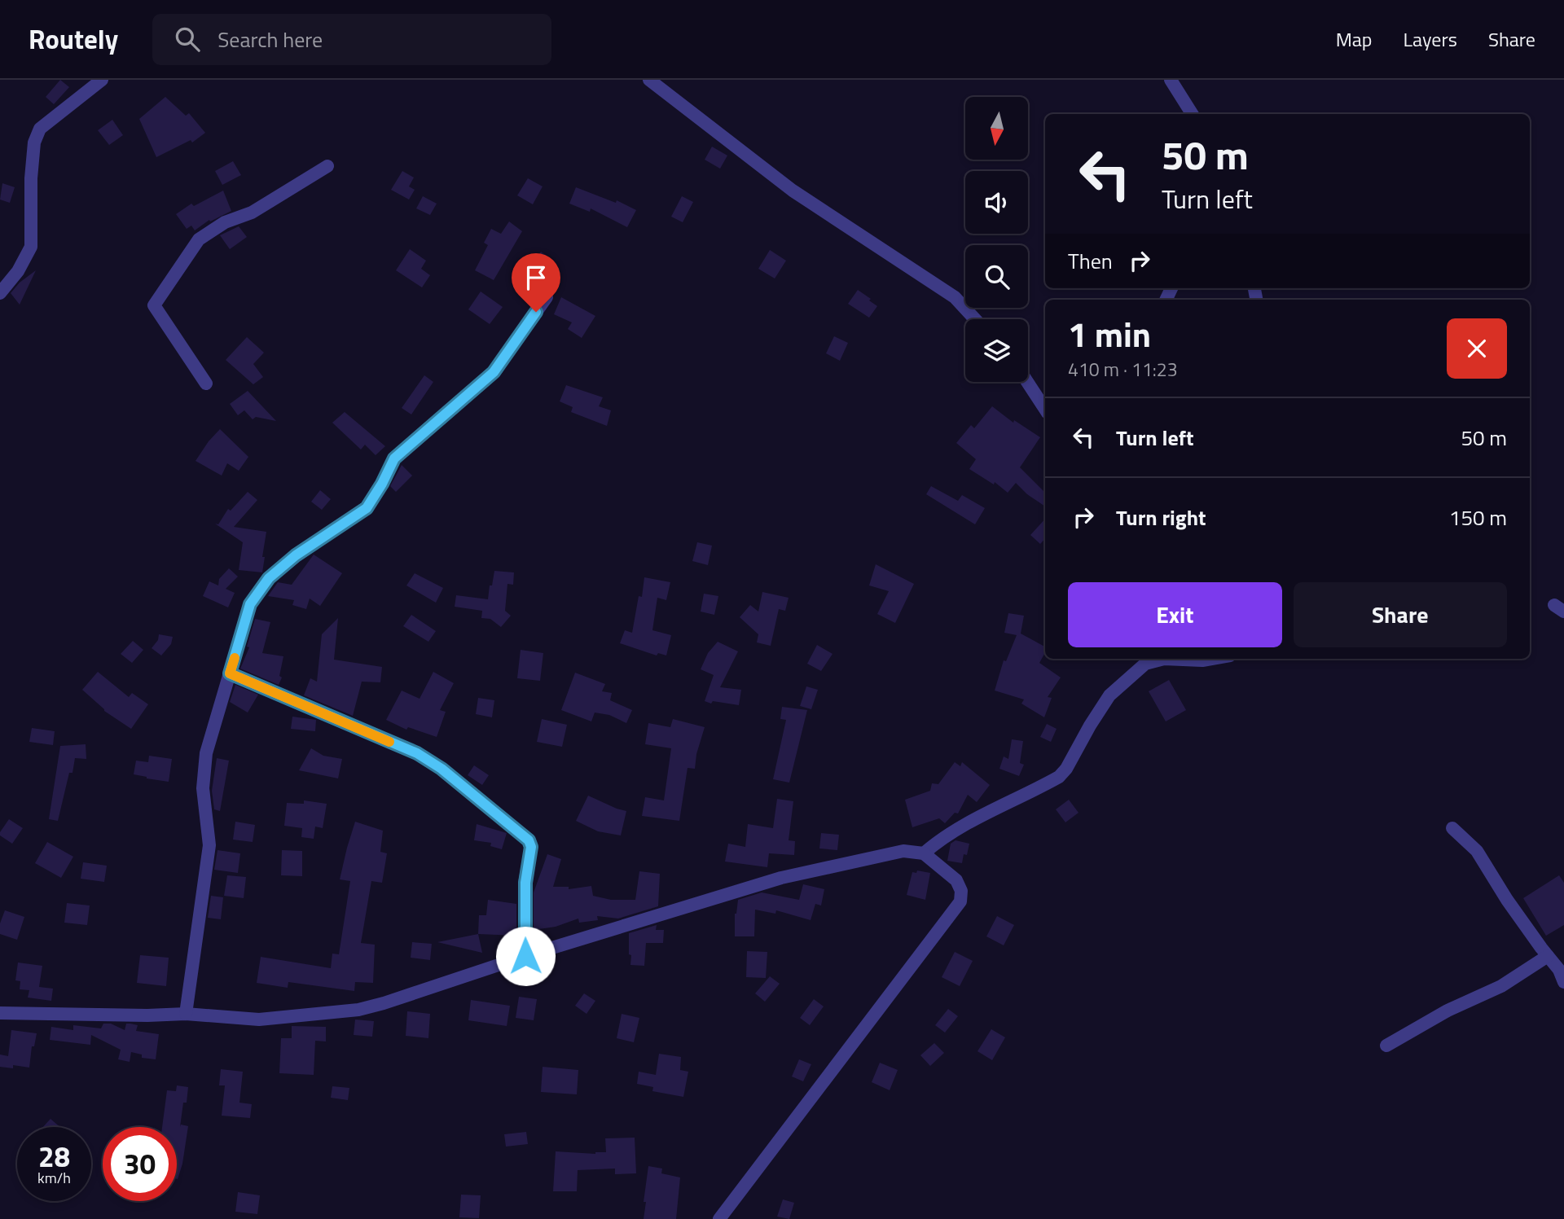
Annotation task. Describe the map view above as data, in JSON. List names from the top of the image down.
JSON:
{
  "north": "bottom",
  "page": {
    "header": "Routely",
    "search": "Search here",
    "nav": ["Map", "Layers", "Share"],
    "turn": ["50 m", "Turn left"],
    "then": "Then",
    "heading": ["1 min", "410 m · 11:23"],
    "list": [
      {
        "name": "Turn left",
        "value": "50 m"
      },
      {
        "name": "Turn right",
        "value": "150 m"
      }
    ],
    "buttons": ["Exit", "Share"],
    "speed": "28 km/h",
    "limit": "30"
  }
}
